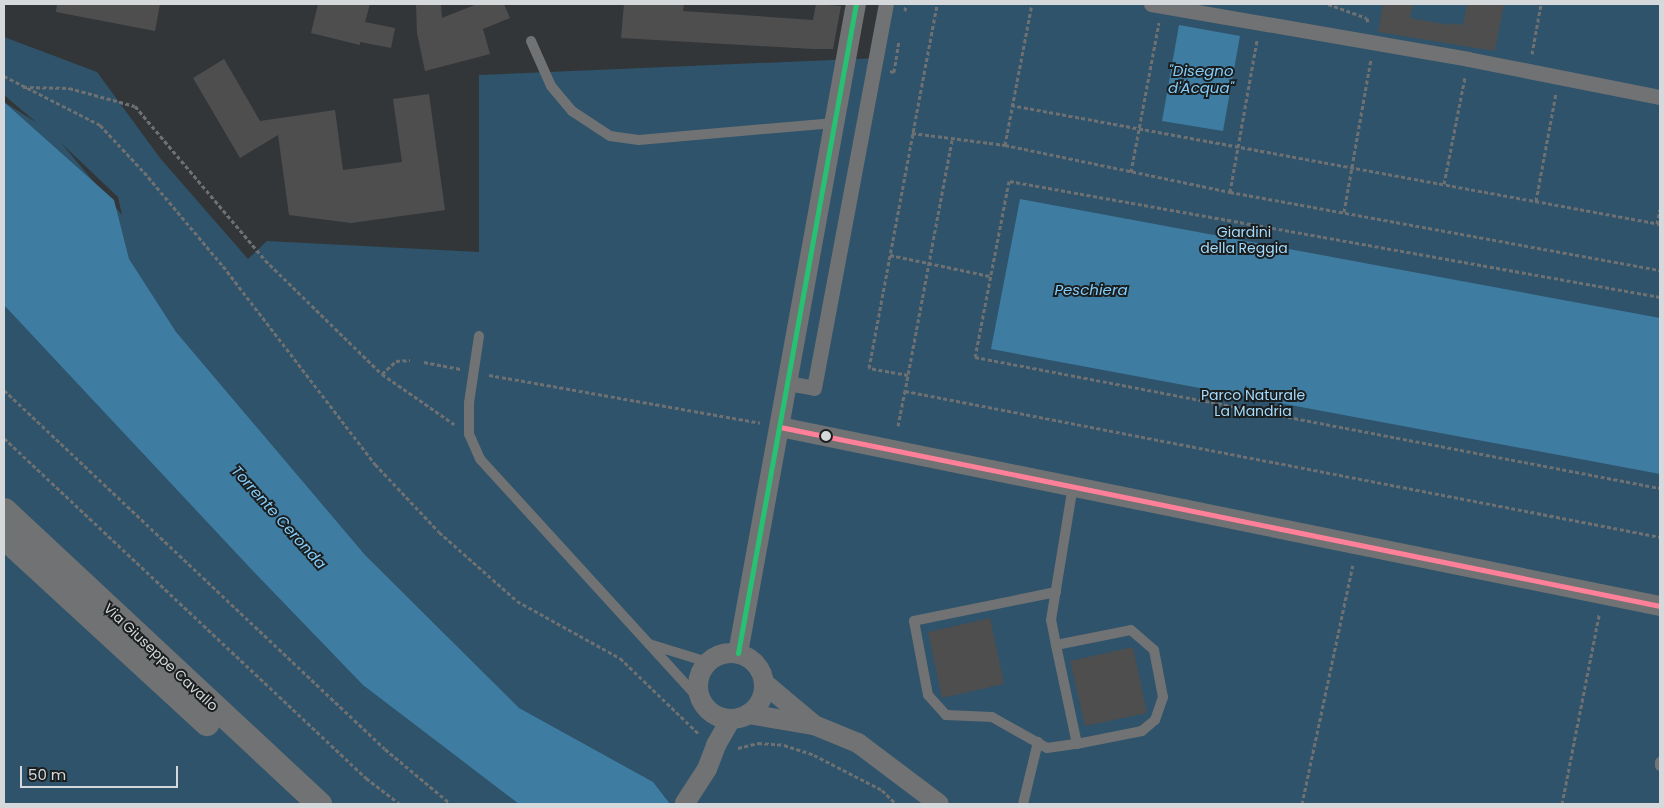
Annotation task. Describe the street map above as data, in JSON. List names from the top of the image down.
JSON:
{
  "streets": {
    "street": ["Via Giuseppe Cavallo"]
  },
  "water": ["\"Disegno d'Acqua\"", "Peschiera", "Torrente Ceronda"],
  "parks": ["Giardini della Reggia", "Parco Naturale La Mandria"],
  "scale_bar": "50 m"
}
